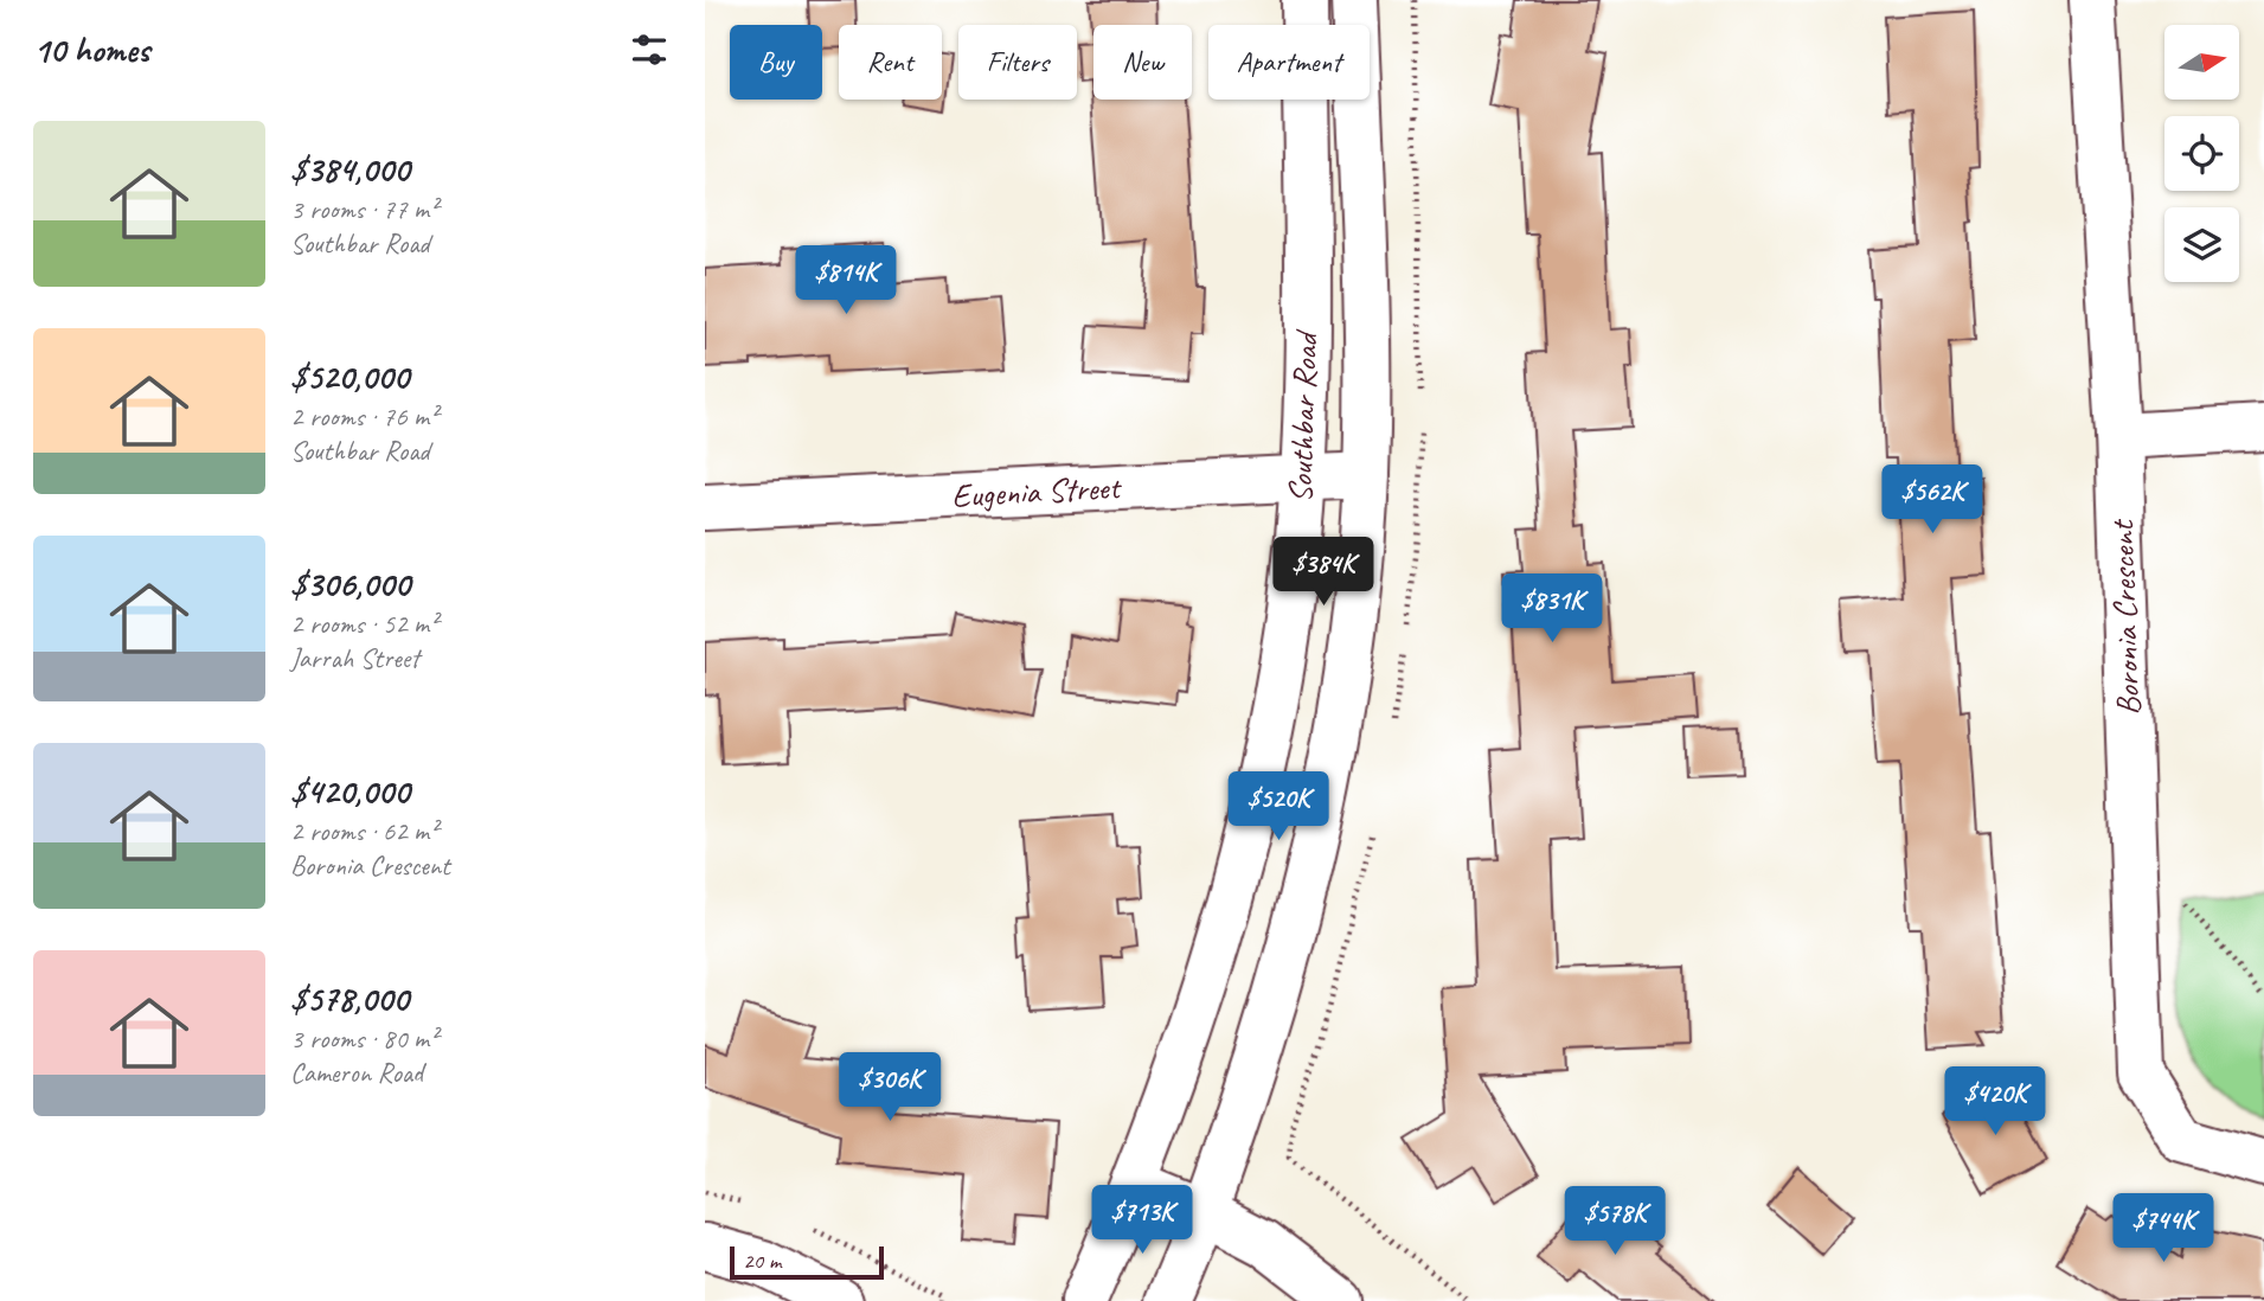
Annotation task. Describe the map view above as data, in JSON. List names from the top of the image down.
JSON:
{
  "streets": {
    "main road": ["Southbar Road", "Eugenia Street", "Boronia Crescent"]
  },
  "crossings": [
    ["Southbar Road", "Eugenia Street"]
  ],
  "scale_bar": "20 m",
  "north": "right",
  "page": {
    "heading": "10 homes",
    "chip": [
      "Buy",
      "Rent",
      "Filters",
      "New",
      "Apartment"
    ],
    "list": [
      {
        "name": "$384,000",
        "note": "3 rooms · 77 m² · Southbar Road"
      },
      {
        "name": "$520,000",
        "note": "2 rooms · 76 m² · Southbar Road"
      },
      {
        "name": "$306,000",
        "note": "2 rooms · 52 m² · Jarrah Street"
      },
      {
        "name": "$420,000",
        "note": "2 rooms · 62 m² · Boronia Crescent"
      },
      {
        "name": "$578,000",
        "note": "3 rooms · 80 m² · Cameron Road"
      }
    ],
    "price": [
      "$814K",
      "$562K",
      "$384K",
      "$831K",
      "$520K",
      "$306K",
      "$420K",
      "$713K",
      "$578K",
      "$744K"
    ],
    "scale": "20 m"
  }
}
